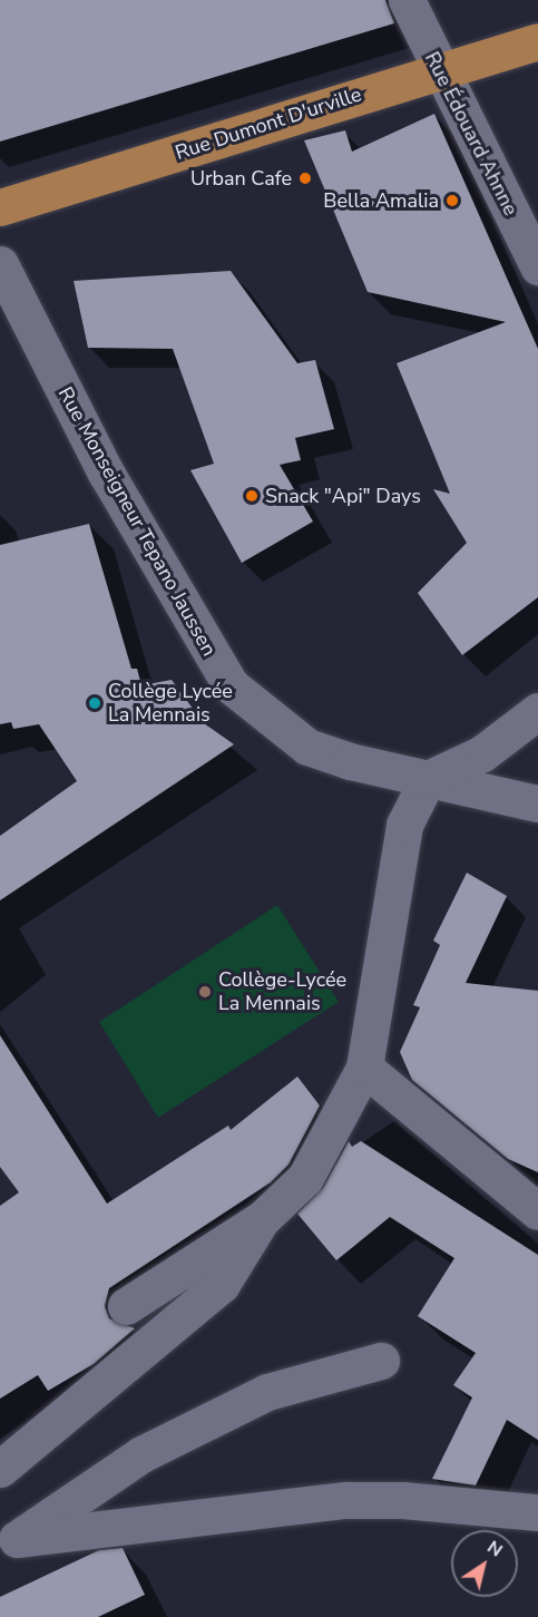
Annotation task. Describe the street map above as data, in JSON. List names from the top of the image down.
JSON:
{
  "streets": {
    "main road": ["Rue Dumont D'urville"],
    "street": ["Rue Édouard Ahnne", "Rue Monseigneur Tepano Jaussen"]
  },
  "crossings": [
    ["Rue Dumont D'urville", "Rue Édouard Ahnne"]
  ],
  "places": [
    "Urban Cafe",
    "Bella Amalia",
    "Snack \"Api\" Days",
    "Collège Lycée La Mennais",
    "Collège-Lycée La Mennais"
  ],
  "north": "top right"
}
